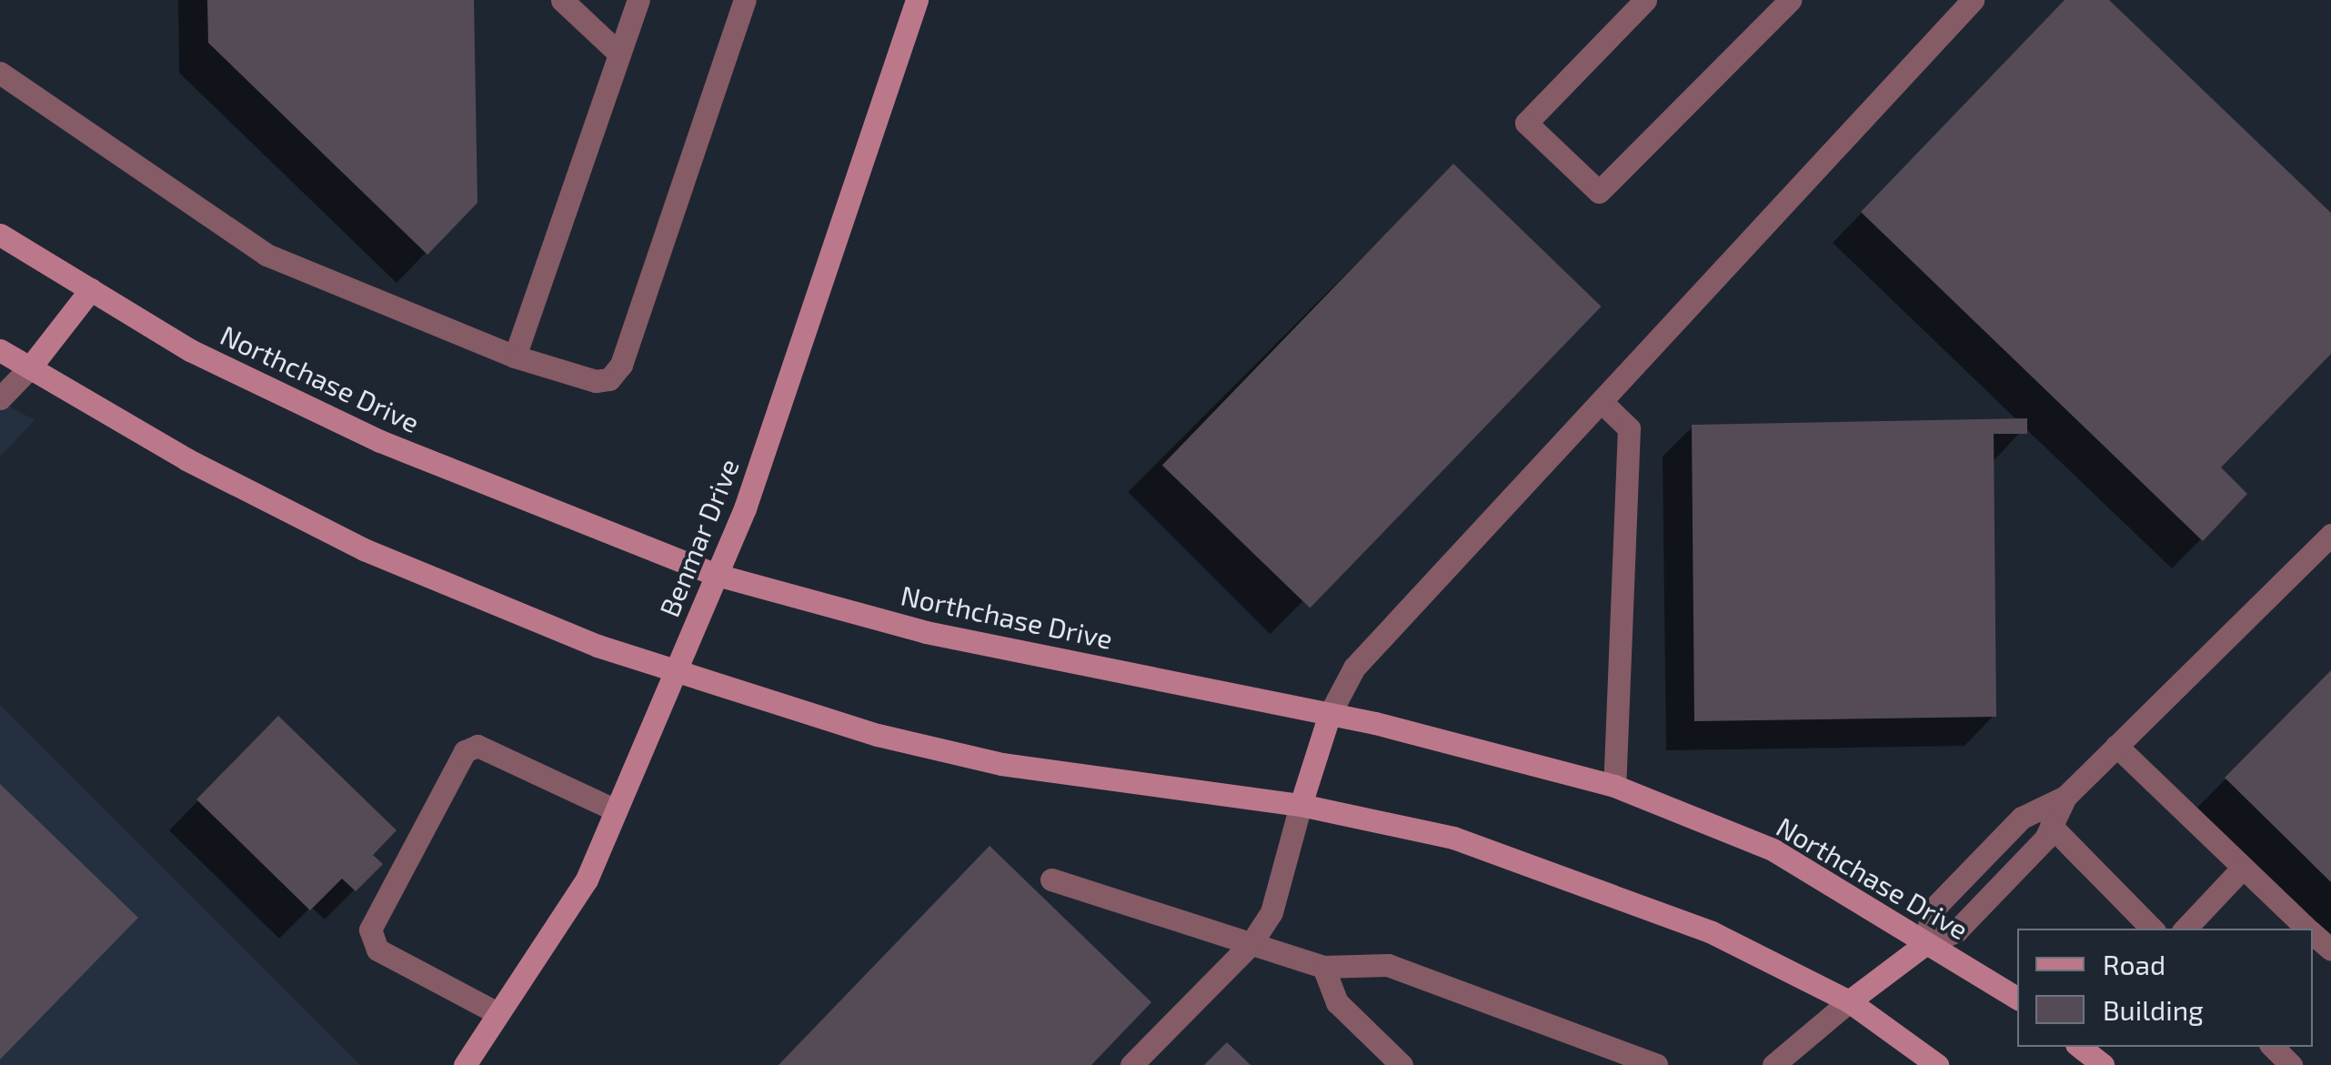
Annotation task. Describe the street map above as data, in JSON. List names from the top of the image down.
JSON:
{
  "streets": {
    "street": ["Northchase Drive", "Benmar Drive"]
  },
  "crossings": [
    ["Northchase Drive", "Benmar Drive"]
  ],
  "legend": ["Road", "Building"]
}
